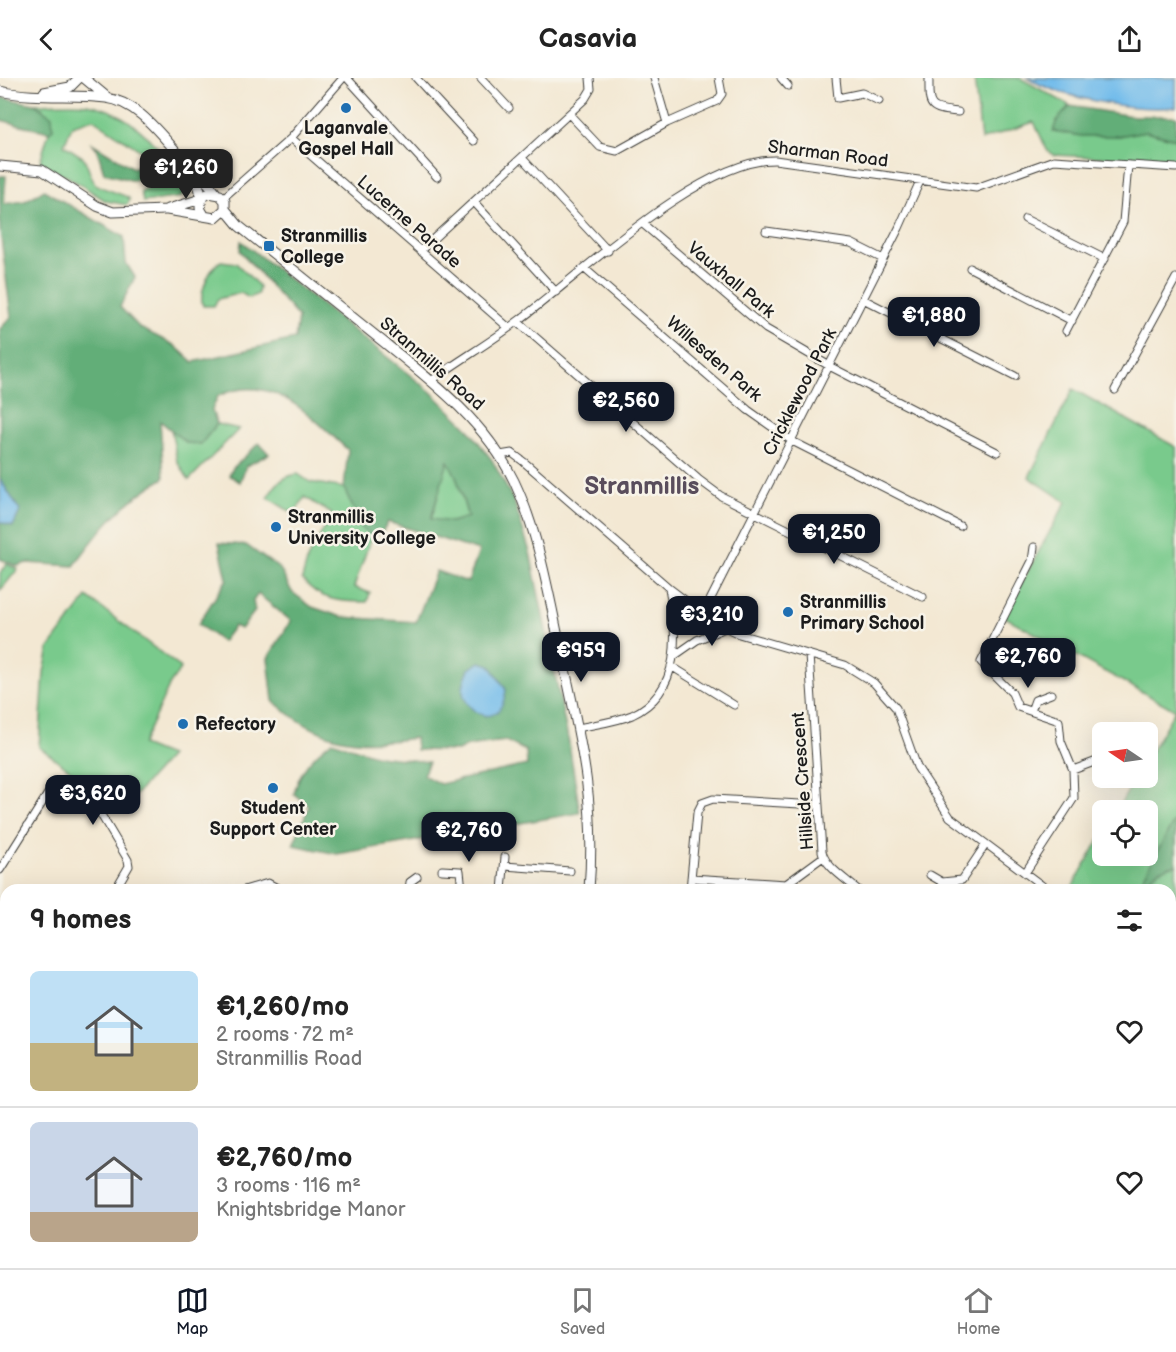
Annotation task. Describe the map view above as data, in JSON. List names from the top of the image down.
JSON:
{
  "streets": {
    "street": [
      "Sharman Road",
      "Lucerne Parade",
      "Vauxhall Park",
      "Willesden Park",
      "Stranmillis Road",
      "Cricklewood Park",
      "Hillside Crescent"
    ]
  },
  "crossings": [
    ["Sharman Road", "Lucerne Parade"],
    ["Sharman Road", "Vauxhall Park"],
    ["Sharman Road", "Willesden Park"],
    ["Sharman Road", "Stranmillis Road"],
    ["Sharman Road", "Cricklewood Park"],
    ["Vauxhall Park", "Cricklewood Park"],
    ["Willesden Park", "Cricklewood Park"]
  ],
  "districts": ["Stranmillis"],
  "places": {
    "other": [
      "Laganvale Gospel Hall",
      "Stranmillis University College",
      "Stranmillis Primary School",
      "Refectory",
      "Student Support Center"
    ],
    "transit": ["Stranmillis College"]
  },
  "north": "left",
  "page": {
    "header": "Casavia",
    "price": [
      "€1,260",
      "€1,880",
      "€2,560",
      "€1,250",
      "€3,210",
      "€959",
      "€2,760",
      "€3,620",
      "€2,760"
    ],
    "heading": "9 homes",
    "list": [
      {
        "name": "€1,260/mo",
        "note": "2 rooms · 72 m² · Stranmillis Road"
      },
      {
        "name": "€2,760/mo",
        "note": "3 rooms · 116 m² · Knightsbridge Manor"
      }
    ],
    "tabs": ["Map", "Saved", "Home"]
  }
}
